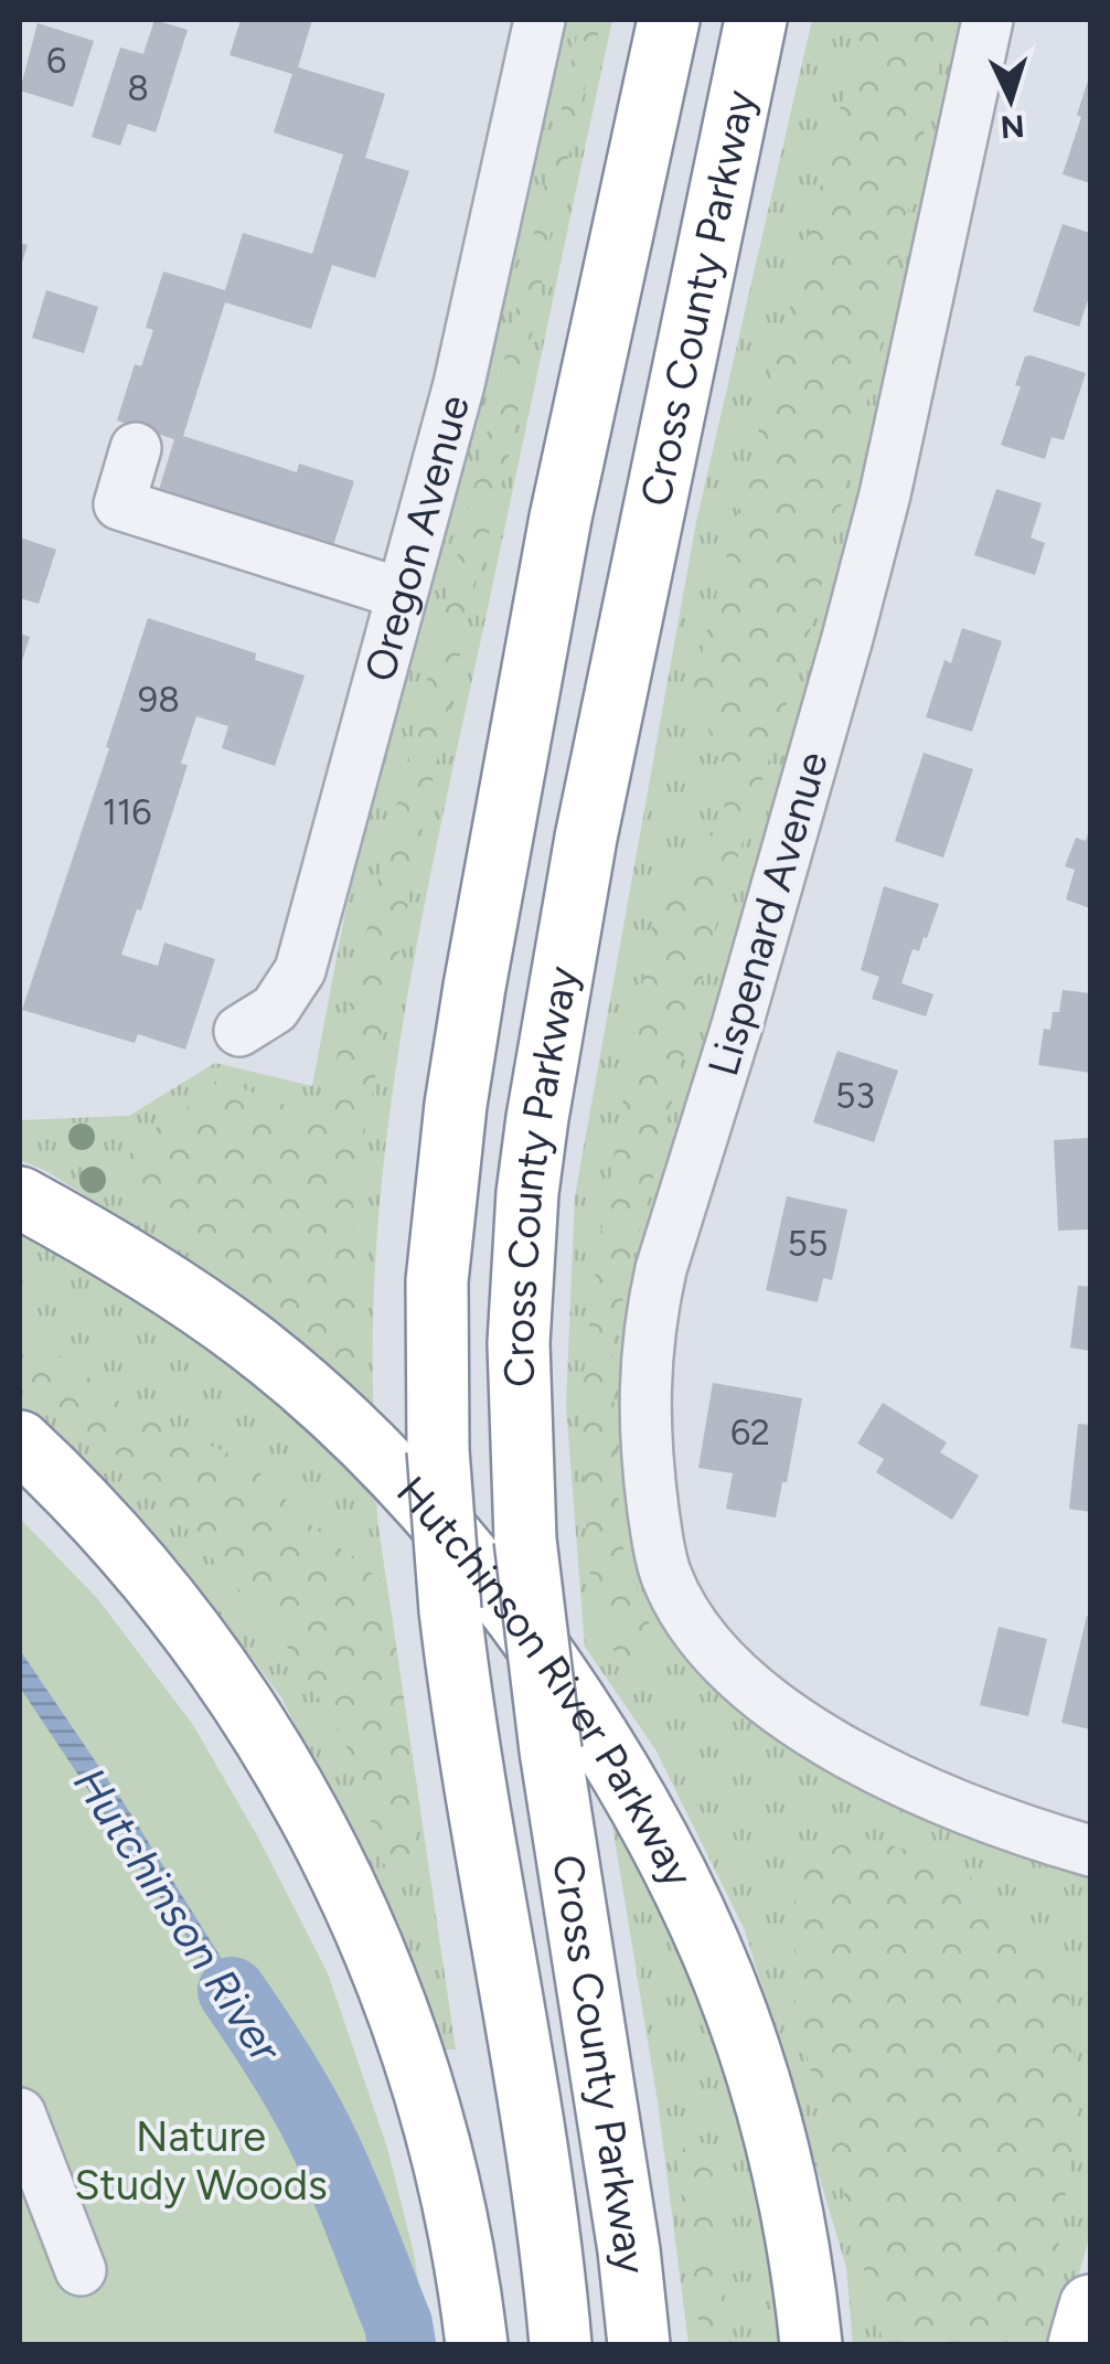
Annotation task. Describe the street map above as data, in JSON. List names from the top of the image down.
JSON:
{
  "streets": {
    "main road": ["Cross County Parkway", "Hutchinson River Parkway"],
    "street": ["Oregon Avenue", "Lispenard Avenue"]
  },
  "water": ["Hutchinson River"],
  "parks": ["Nature Study Woods"],
  "house_numbers": [
    "6",
    "8",
    "98",
    "116",
    "53",
    "55",
    "62"
  ],
  "north": "bottom"
}
